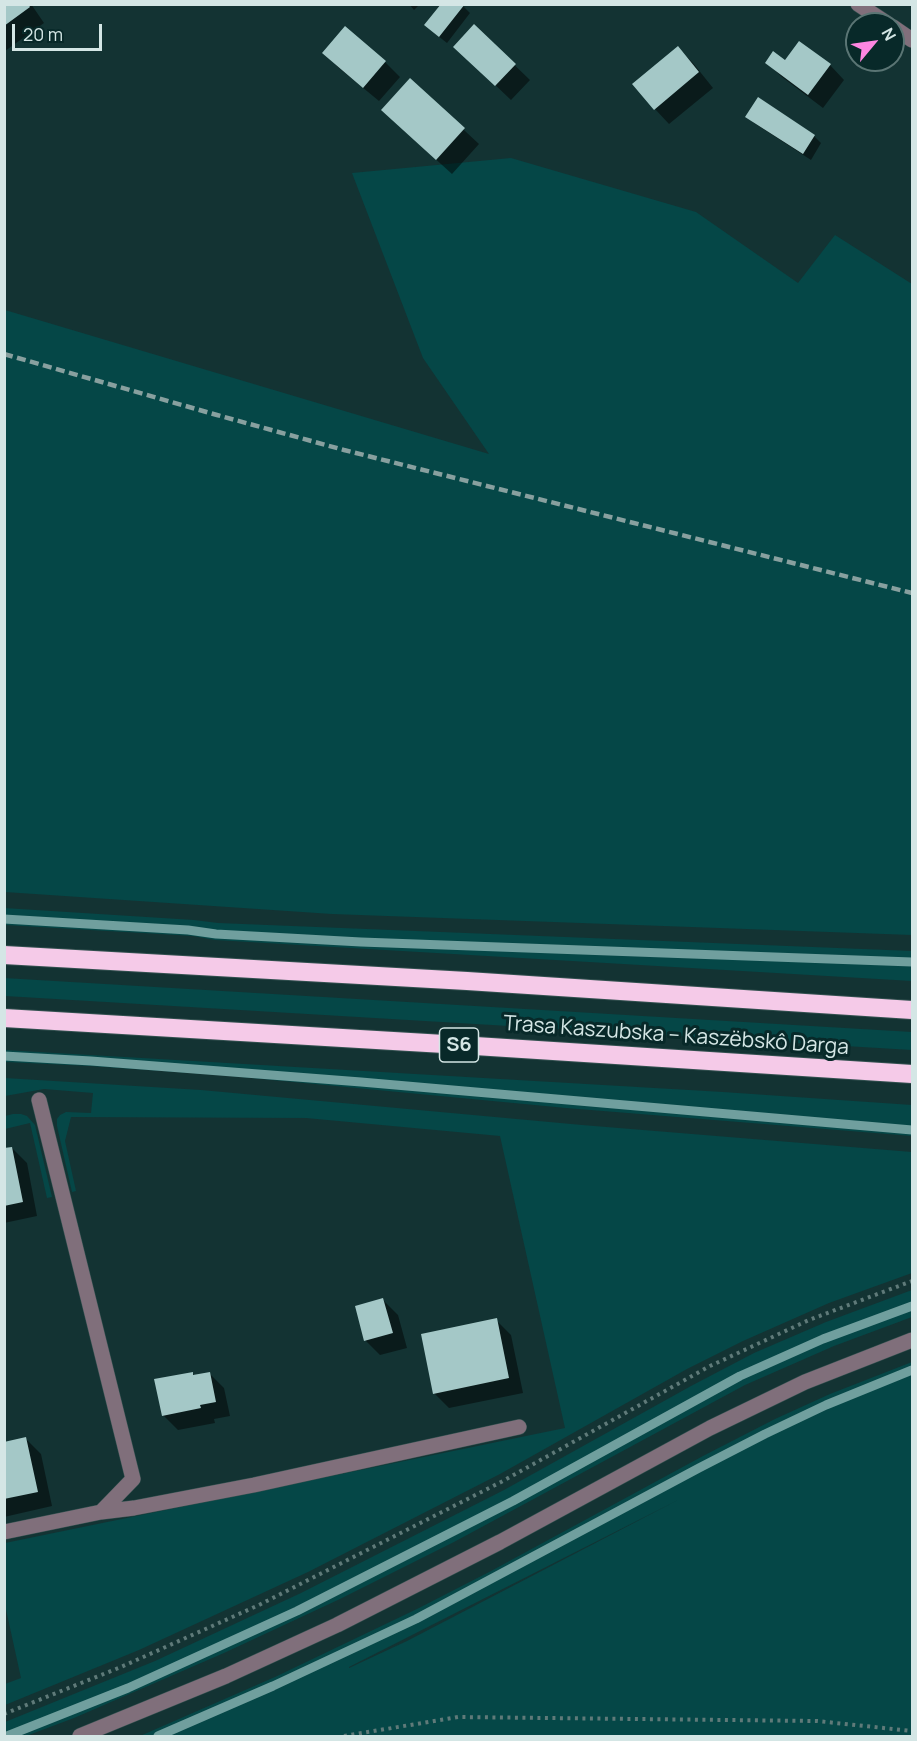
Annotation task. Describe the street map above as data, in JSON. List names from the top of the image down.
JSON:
{
  "streets": {
    "highway": ["Trasa Kaszubska – Kaszëbskô Darga", "S6"]
  },
  "scale_bar": "20 m",
  "north": "top right"
}
